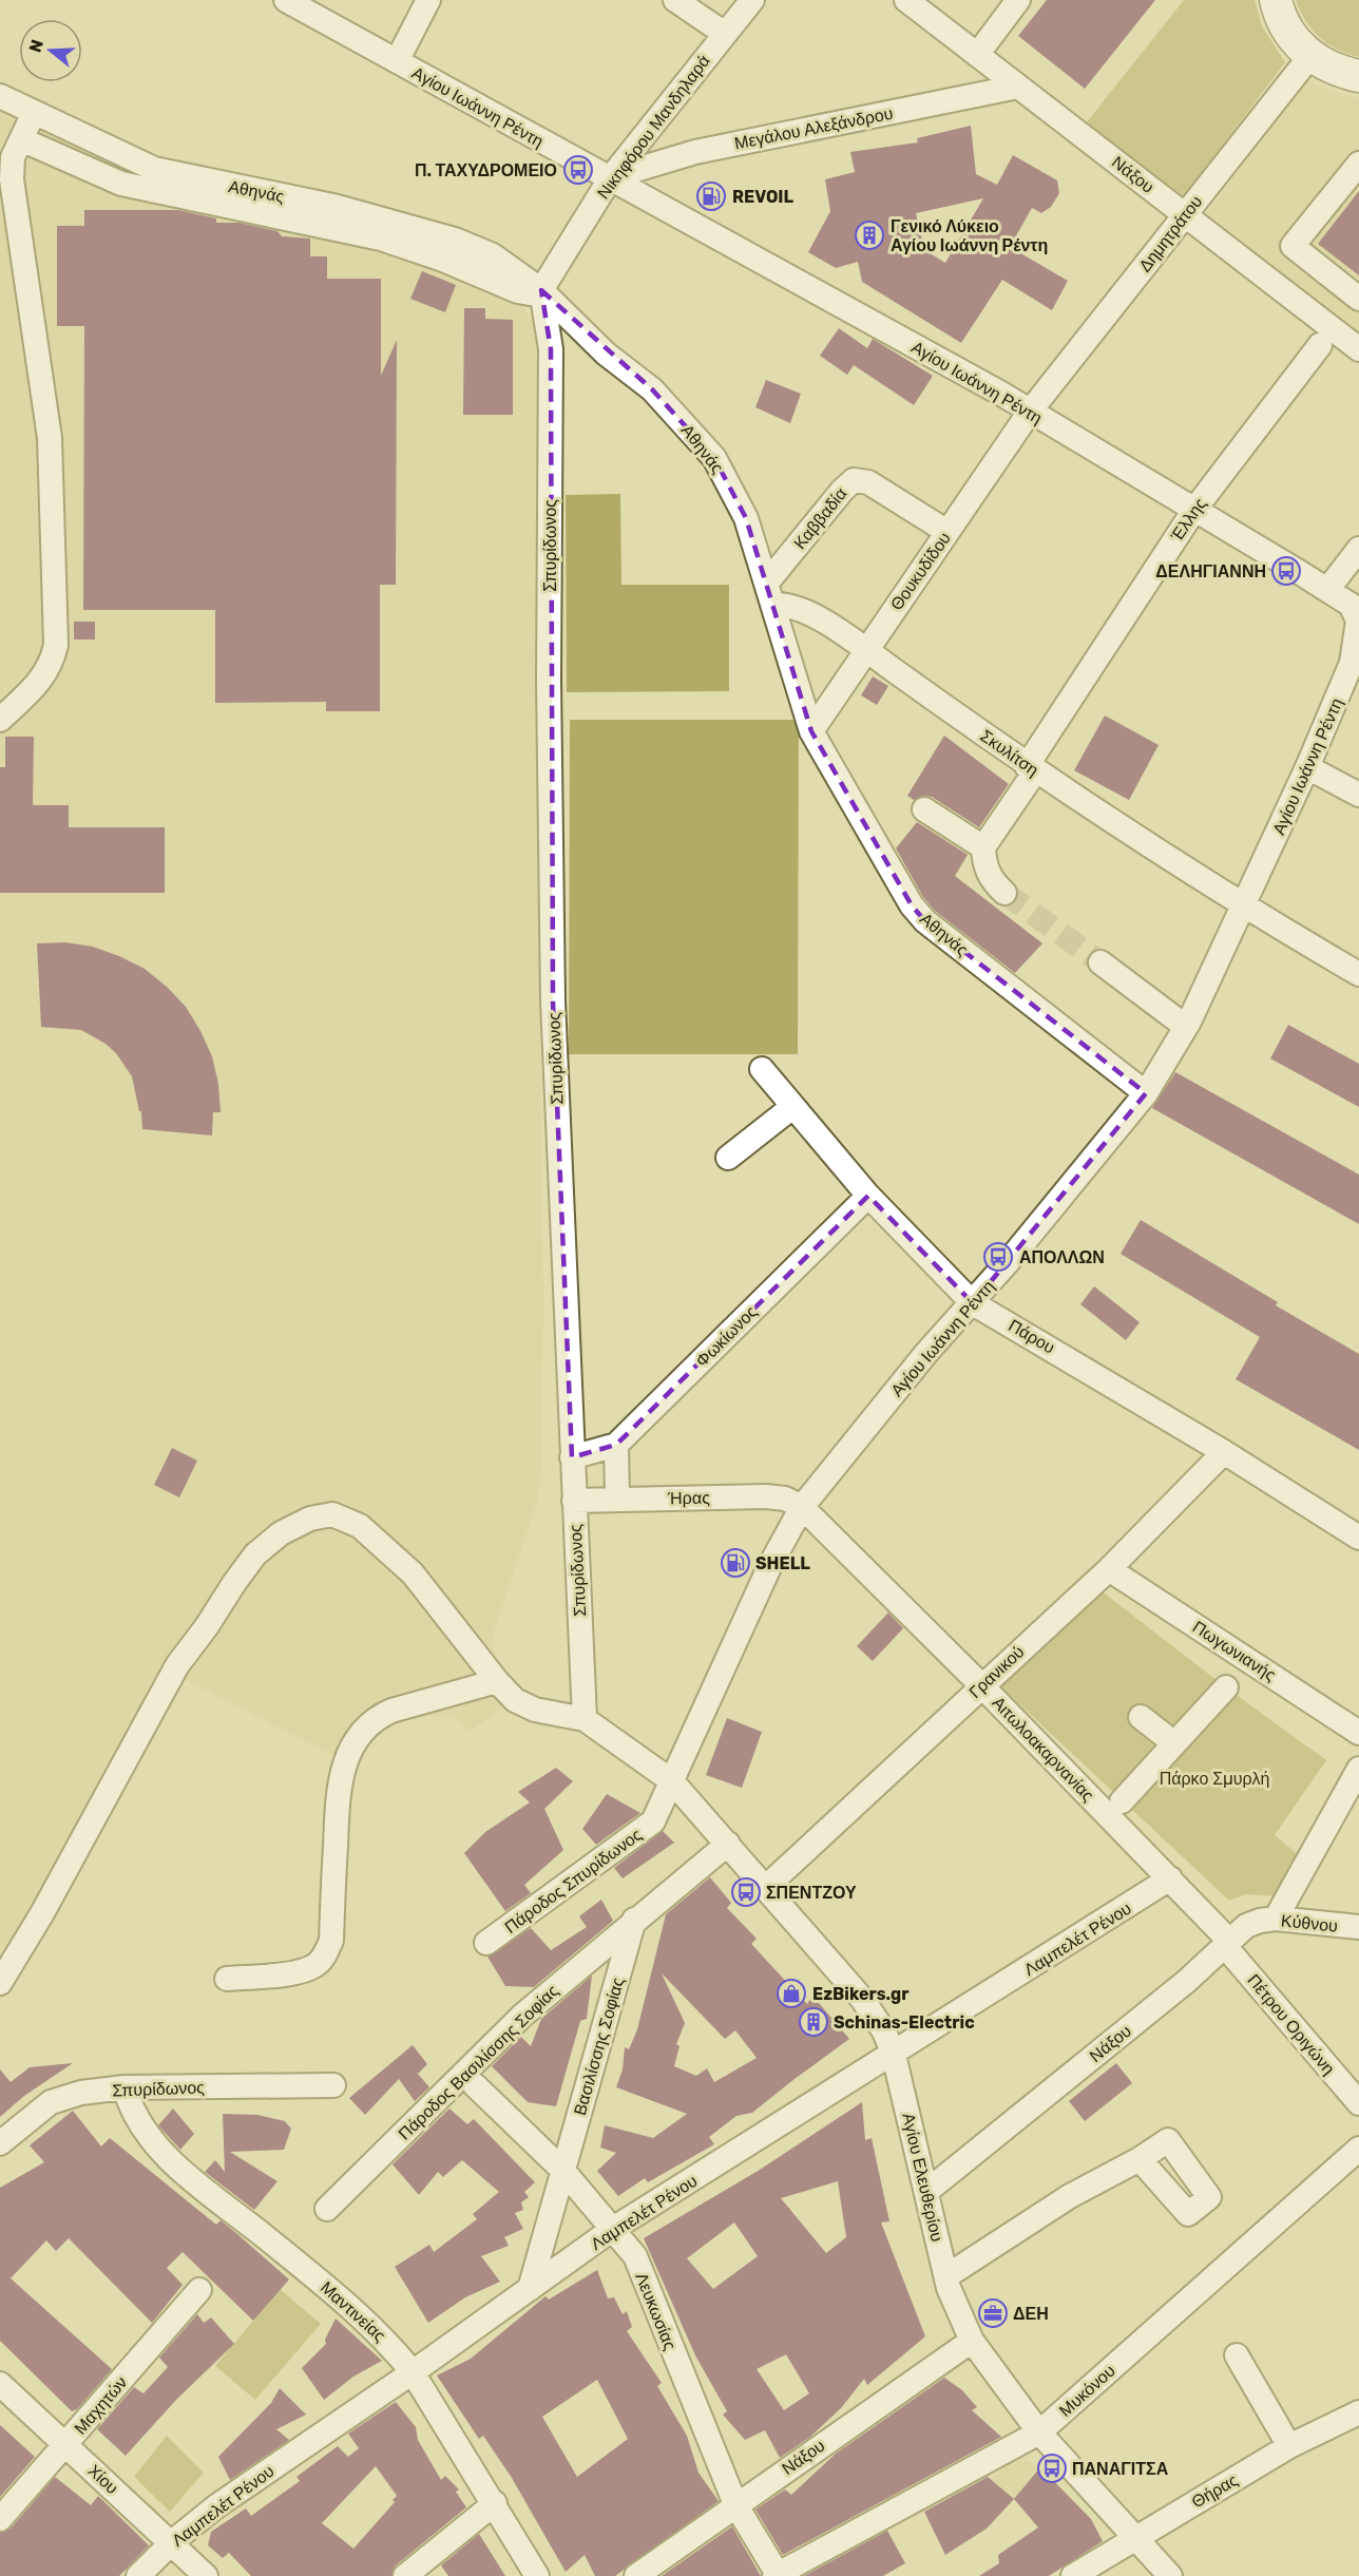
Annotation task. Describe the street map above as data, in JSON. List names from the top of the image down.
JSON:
{
  "streets": {
    "street": [
      "Αγίου Ιωάννη Ρέντη",
      "Νικηφόρου Μανδηλαρά",
      "Μεγάλου Αλεξάνδρου",
      "Νάξου",
      "Αθηνάς",
      "Δημητράτου",
      "Καββαδία",
      "Έλλης",
      "Σπυρίδωνος",
      "Θουκυδίδου",
      "Σκυλίτση",
      "Φωκίωνος",
      "Πάρου",
      "Ήρας",
      "Πωγωνιανής",
      "Γρανικού",
      "Αιτωλοακαρνανίας",
      "Πάροδος Σπυρίδωνος",
      "Κύθνου",
      "Λαμπελέτ Ρένου",
      "Πέτρου Οριγώνη",
      "Βασιλίσσης Σοφίας",
      "Πάροδος Βασιλίσσης Σοφίας",
      "Αγίου Ελευθερίου",
      "Μαντινείας",
      "Λευκωσίας",
      "Μυκόνου",
      "Μαχητών",
      "Χίου",
      "Θήρας"
    ]
  },
  "crossings": [
    ["Αγίου Ιωάννη Ρέντη", "Νικηφόρου Μανδηλαρά"],
    ["Αγίου Ιωάννη Ρέντη", "Μεγάλου Αλεξάνδρου"],
    ["Αγίου Ιωάννη Ρέντη", "Αθηνάς"],
    ["Αγίου Ιωάννη Ρέντη", "Δημητράτου"],
    ["Αγίου Ιωάννη Ρέντη", "Έλλης"],
    ["Αγίου Ιωάννη Ρέντη", "Θουκυδίδου"],
    ["Αγίου Ιωάννη Ρέντη", "Σκυλίτση"],
    ["Αγίου Ιωάννη Ρέντη", "Πάρου"],
    ["Αγίου Ιωάννη Ρέντη", "Ήρας"],
    ["Αγίου Ιωάννη Ρέντη", "Αιτωλοακαρνανίας"],
    ["Αγίου Ιωάννη Ρέντη", "Πάροδος Σπυρίδωνος"],
    ["Αγίου Ιωάννη Ρέντη", "Αγίου Ελευθερίου"],
    ["Νικηφόρου Μανδηλαρά", "Μεγάλου Αλεξάνδρου"],
    ["Νικηφόρου Μανδηλαρά", "Αθηνάς"],
    ["Νικηφόρου Μανδηλαρά", "Σπυρίδωνος"],
    ["Μεγάλου Αλεξάνδρου", "Νάξου"],
    ["Νάξου", "Δημητράτου"],
    ["Νάξου", "Αιτωλοακαρνανίας"],
    ["Νάξου", "Κύθνου"],
    ["Νάξου", "Πέτρου Οριγώνη"],
    ["Νάξου", "Αγίου Ελευθερίου"],
    ["Νάξου", "Λευκωσίας"],
    ["Αθηνάς", "Καββαδία"],
    ["Αθηνάς", "Σπυρίδωνος"],
    ["Αθηνάς", "Θουκυδίδου"],
    ["Αθηνάς", "Σκυλίτση"],
    ["Δημητράτου", "Θουκυδίδου"],
    ["Καββαδία", "Θουκυδίδου"],
    ["Καββαδία", "Σκυλίτση"],
    ["Έλλης", "Σκυλίτση"],
    ["Σπυρίδωνος", "Φωκίωνος"],
    ["Σπυρίδωνος", "Ήρας"],
    ["Σπυρίδωνος", "Μαντινείας"],
    ["Θουκυδίδου", "Σκυλίτση"],
    ["Φωκίωνος", "Πάρου"],
    ["Πάρου", "Γρανικού"],
    ["Ήρας", "Αιτωλοακαρνανίας"],
    ["Πωγωνιανής", "Γρανικού"],
    ["Γρανικού", "Αιτωλοακαρνανίας"],
    ["Γρανικού", "Αγίου Ελευθερίου"],
    ["Αιτωλοακαρνανίας", "Κύθνου"],
    ["Αιτωλοακαρνανίας", "Λαμπελέτ Ρένου"],
    ["Αιτωλοακαρνανίας", "Πέτρου Οριγώνη"],
    ["Πάροδος Σπυρίδωνος", "Αγίου Ελευθερίου"],
    ["Κύθνου", "Πέτρου Οριγώνη"],
    ["Λαμπελέτ Ρένου", "Βασιλίσσης Σοφίας"],
    ["Λαμπελέτ Ρένου", "Αγίου Ελευθερίου"],
    ["Λαμπελέτ Ρένου", "Μαντινείας"],
    ["Λαμπελέτ Ρένου", "Λευκωσίας"],
    ["Λαμπελέτ Ρένου", "Χίου"],
    ["Βασιλίσσης Σοφίας", "Πάροδος Βασιλίσσης Σοφίας"],
    ["Βασιλίσσης Σοφίας", "Λευκωσίας"],
    ["Αγίου Ελευθερίου", "Μυκόνου"],
    ["Αγίου Ελευθερίου", "Θήρας"],
    ["Λευκωσίας", "Μυκόνου"],
    ["Μαχητών", "Χίου"]
  ],
  "parks": ["Πάρκο Σµυρλή"],
  "places": {
    "bus stop": [
      "Π. ΤΑΧΥΔΡΟΜΕΙΟ",
      "ΔΕΛΗΓΙΑΝΝΗ",
      "ΑΠΟΛΛΩΝ",
      "ΣΠΕΝΤΖΟΥ",
      "ΠΑΝΑΓΙΤΣΑ"
    ],
    "fuel station": ["REVOIL", "SHELL"],
    "building": ["Γενικό Λύκειο Αγίου Ιωάννη Ρέντη", "Schinas-Electric"],
    "shop": ["EzBikers.gr"],
    "office": ["ΔΕΗ"]
  },
  "north": "left"
}
